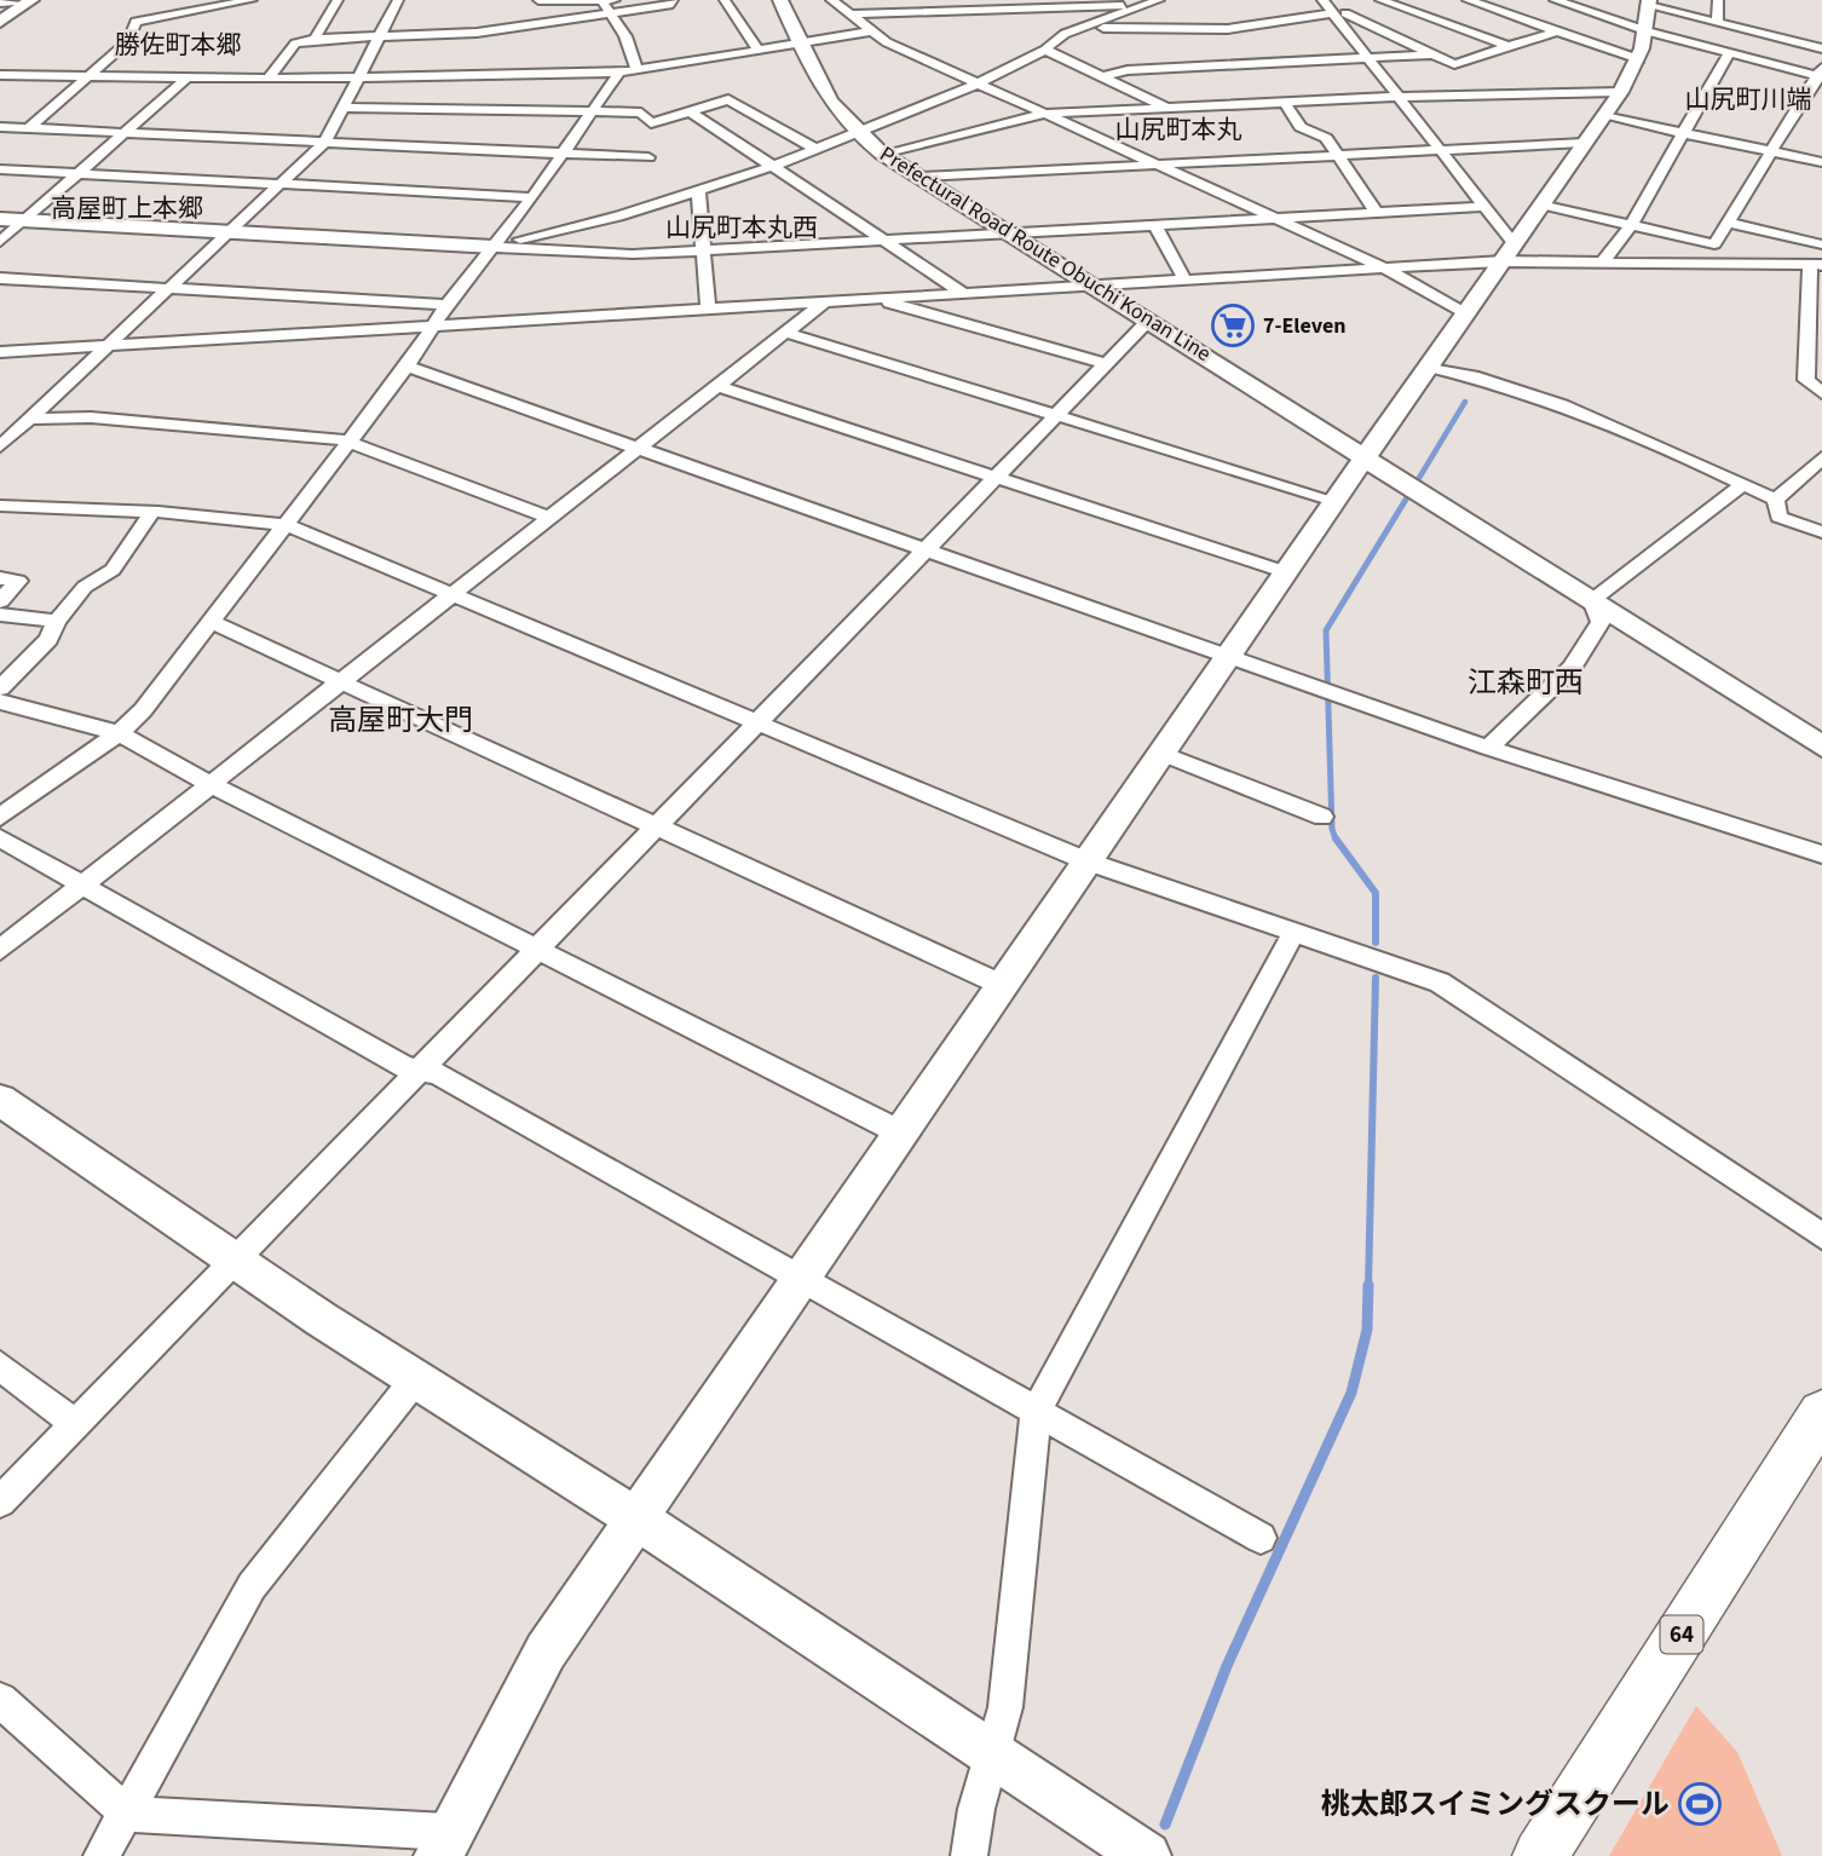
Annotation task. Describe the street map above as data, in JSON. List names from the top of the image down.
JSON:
{
  "streets": {
    "main road": ["Prefectural Road Route Obuchi Konan Line", "64"]
  },
  "districts": [
    "勝佐町本郷",
    "山尻町川端",
    "山尻町本丸",
    "高屋町上本郷",
    "山尻町本丸西",
    "江森町西",
    "高屋町大門"
  ],
  "places": {
    "supermarket": ["7-Eleven"],
    "sports": ["桃太郎スイミングスクール"]
  }
}
